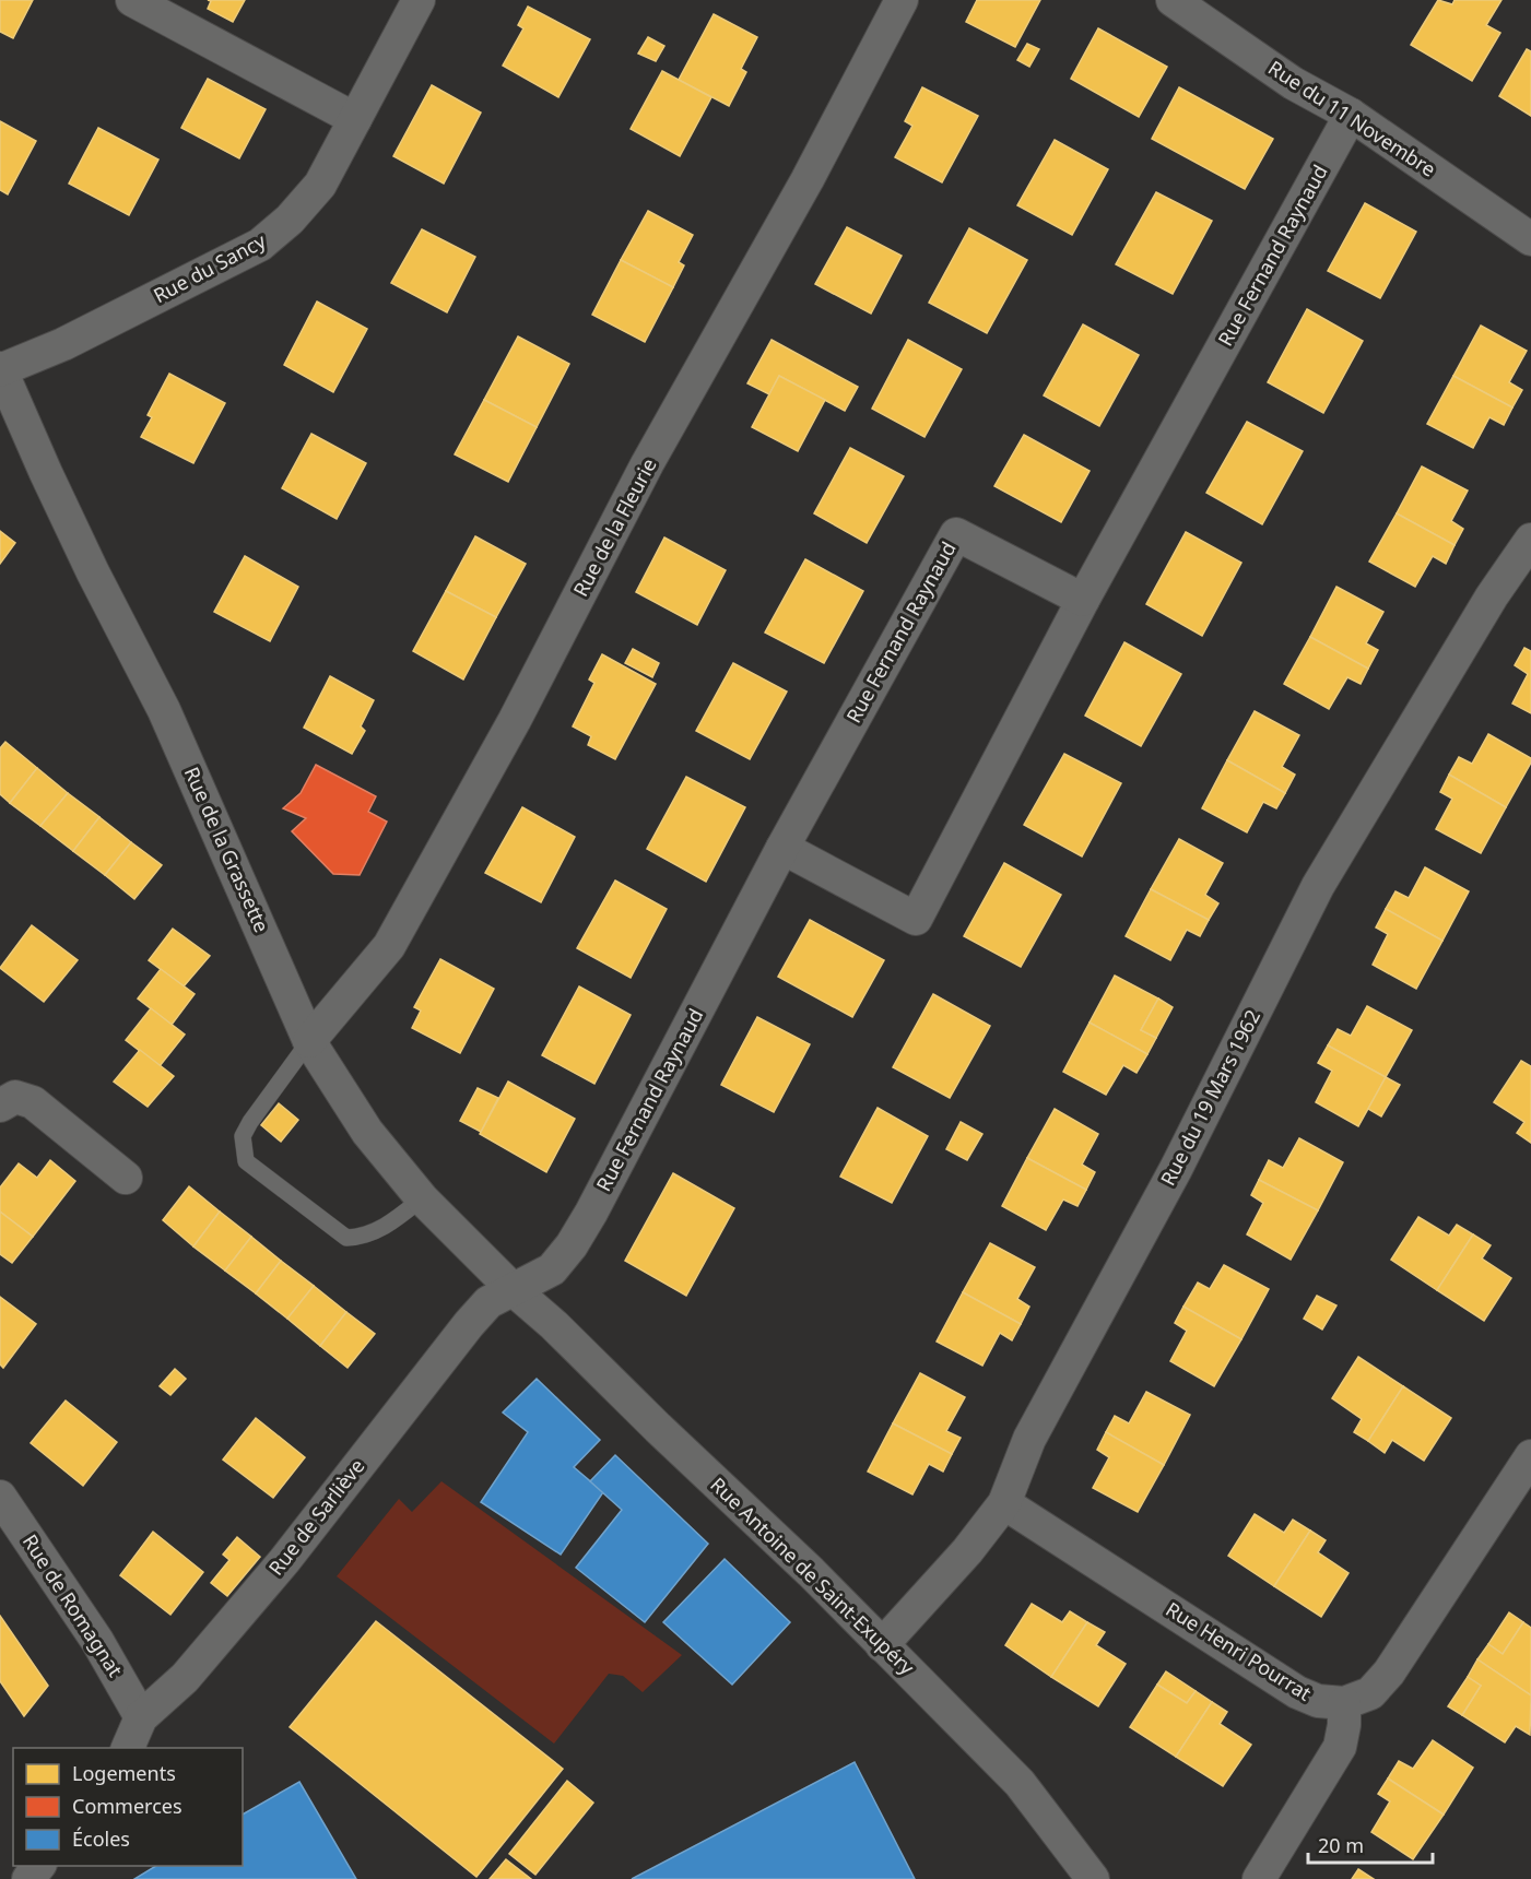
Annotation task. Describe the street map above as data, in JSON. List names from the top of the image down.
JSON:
{
  "streets": {
    "street": [
      "Rue du 11 Novembre",
      "Rue Fernand Raynaud",
      "Rue du Sancy",
      "Rue de la Fleurie",
      "Rue de la Grassette",
      "Rue du 19 Mars 1962",
      "Rue de Sarliève",
      "Rue Antoine de Saint-Exupéry",
      "Rue de Romagnat",
      "Rue Henri Pourrat"
    ]
  },
  "crossings": [
    ["Rue du 11 Novembre", "Rue Fernand Raynaud"],
    ["Rue Fernand Raynaud", "Rue de la Grassette"],
    ["Rue Fernand Raynaud", "Rue de Sarliève"],
    ["Rue Fernand Raynaud", "Rue Antoine de Saint-Exupéry"],
    ["Rue du Sancy", "Rue de la Grassette"],
    ["Rue de la Fleurie", "Rue de la Grassette"],
    ["Rue de la Grassette", "Rue de Sarliève"],
    ["Rue de la Grassette", "Rue Antoine de Saint-Exupéry"],
    ["Rue du 19 Mars 1962", "Rue Antoine de Saint-Exupéry"],
    ["Rue du 19 Mars 1962", "Rue Henri Pourrat"],
    ["Rue de Sarliève", "Rue Antoine de Saint-Exupéry"],
    ["Rue de Sarliève", "Rue de Romagnat"]
  ],
  "legend": ["Logements", "Commerces", "Écoles"],
  "scale_bar": "20 m"
}
